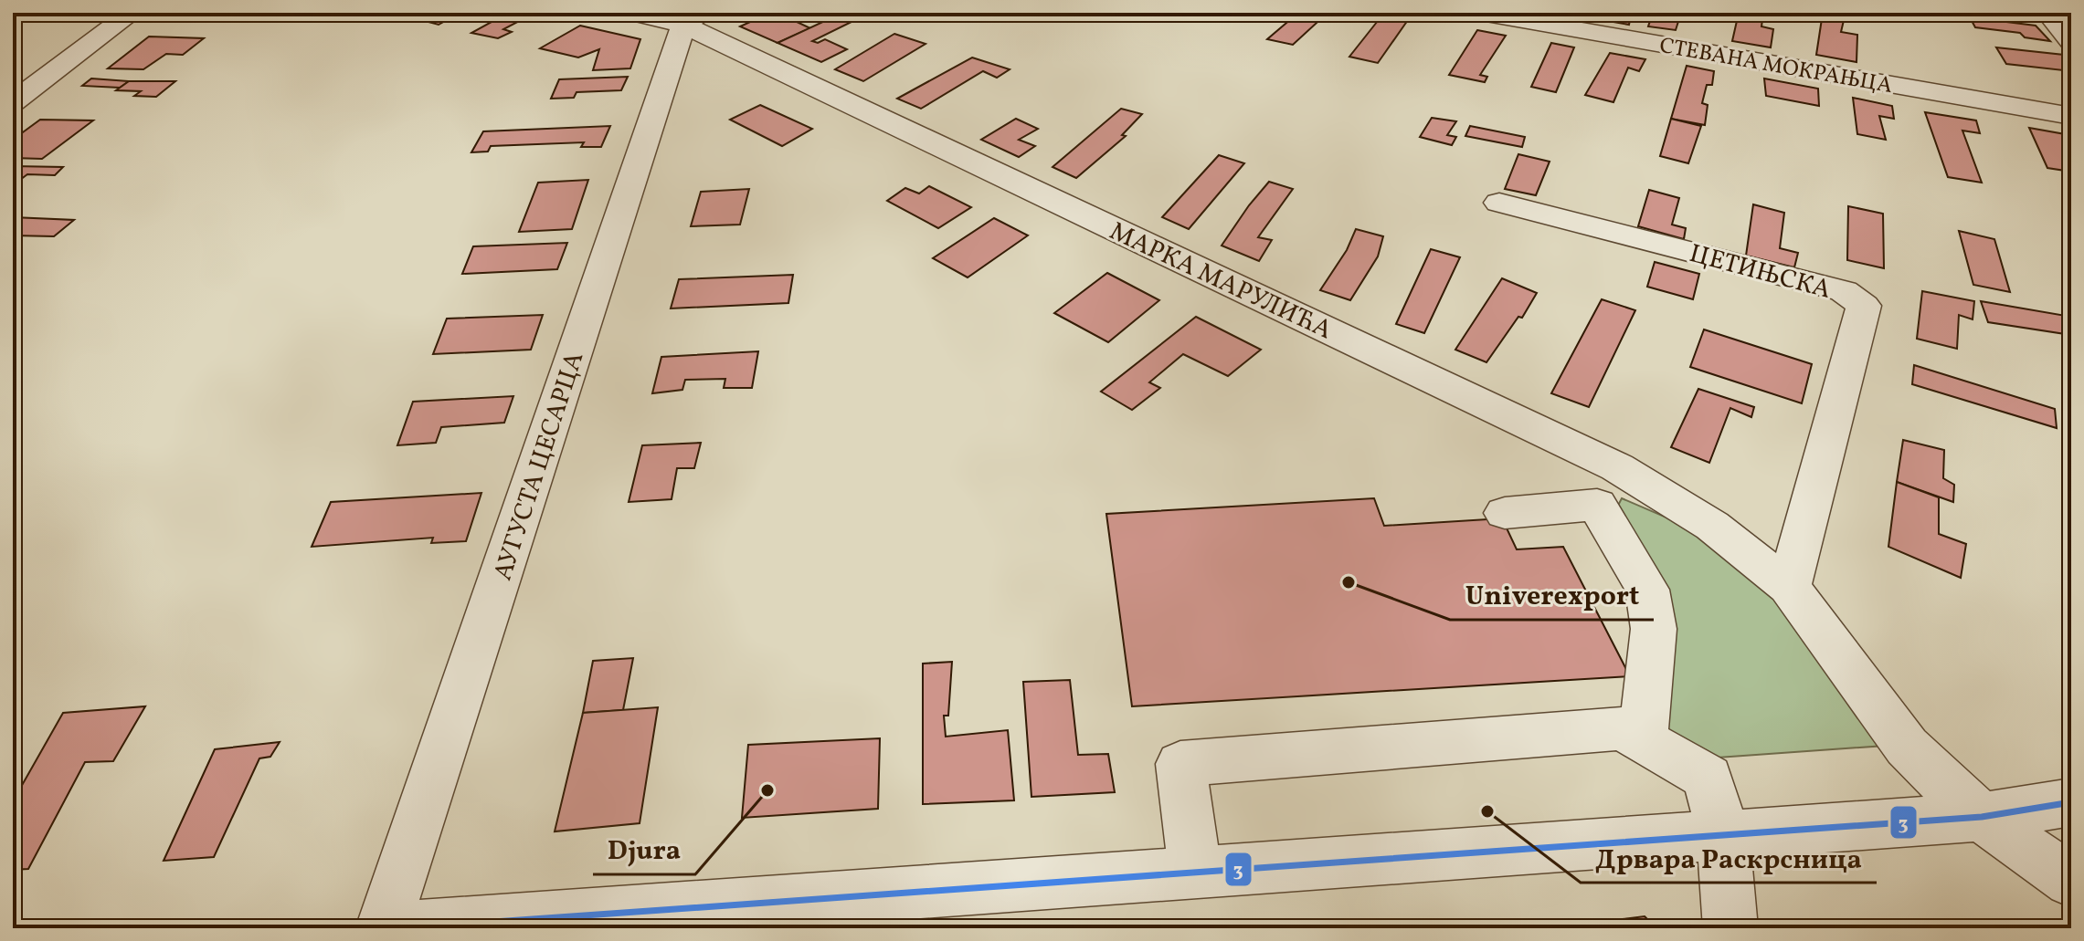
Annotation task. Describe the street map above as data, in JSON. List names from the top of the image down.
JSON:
{
  "streets": {
    "street": [
      "СТЕВАНА МОКРАЊЦА",
      "ЦЕТИЊСКА",
      "МАРКА МАРУЛИЋА",
      "АУГУСТА ЦЕСАРЦА"
    ]
  },
  "crossings": [
    ["ЦЕТИЊСКА", "МАРКА МАРУЛИЋА"],
    ["МАРКА МАРУЛИЋА", "АУГУСТА ЦЕСАРЦА"]
  ],
  "places": ["Univerexport", "Djura", "Дрвара Раскрсница"],
  "lines": ["transit line 3"]
}
